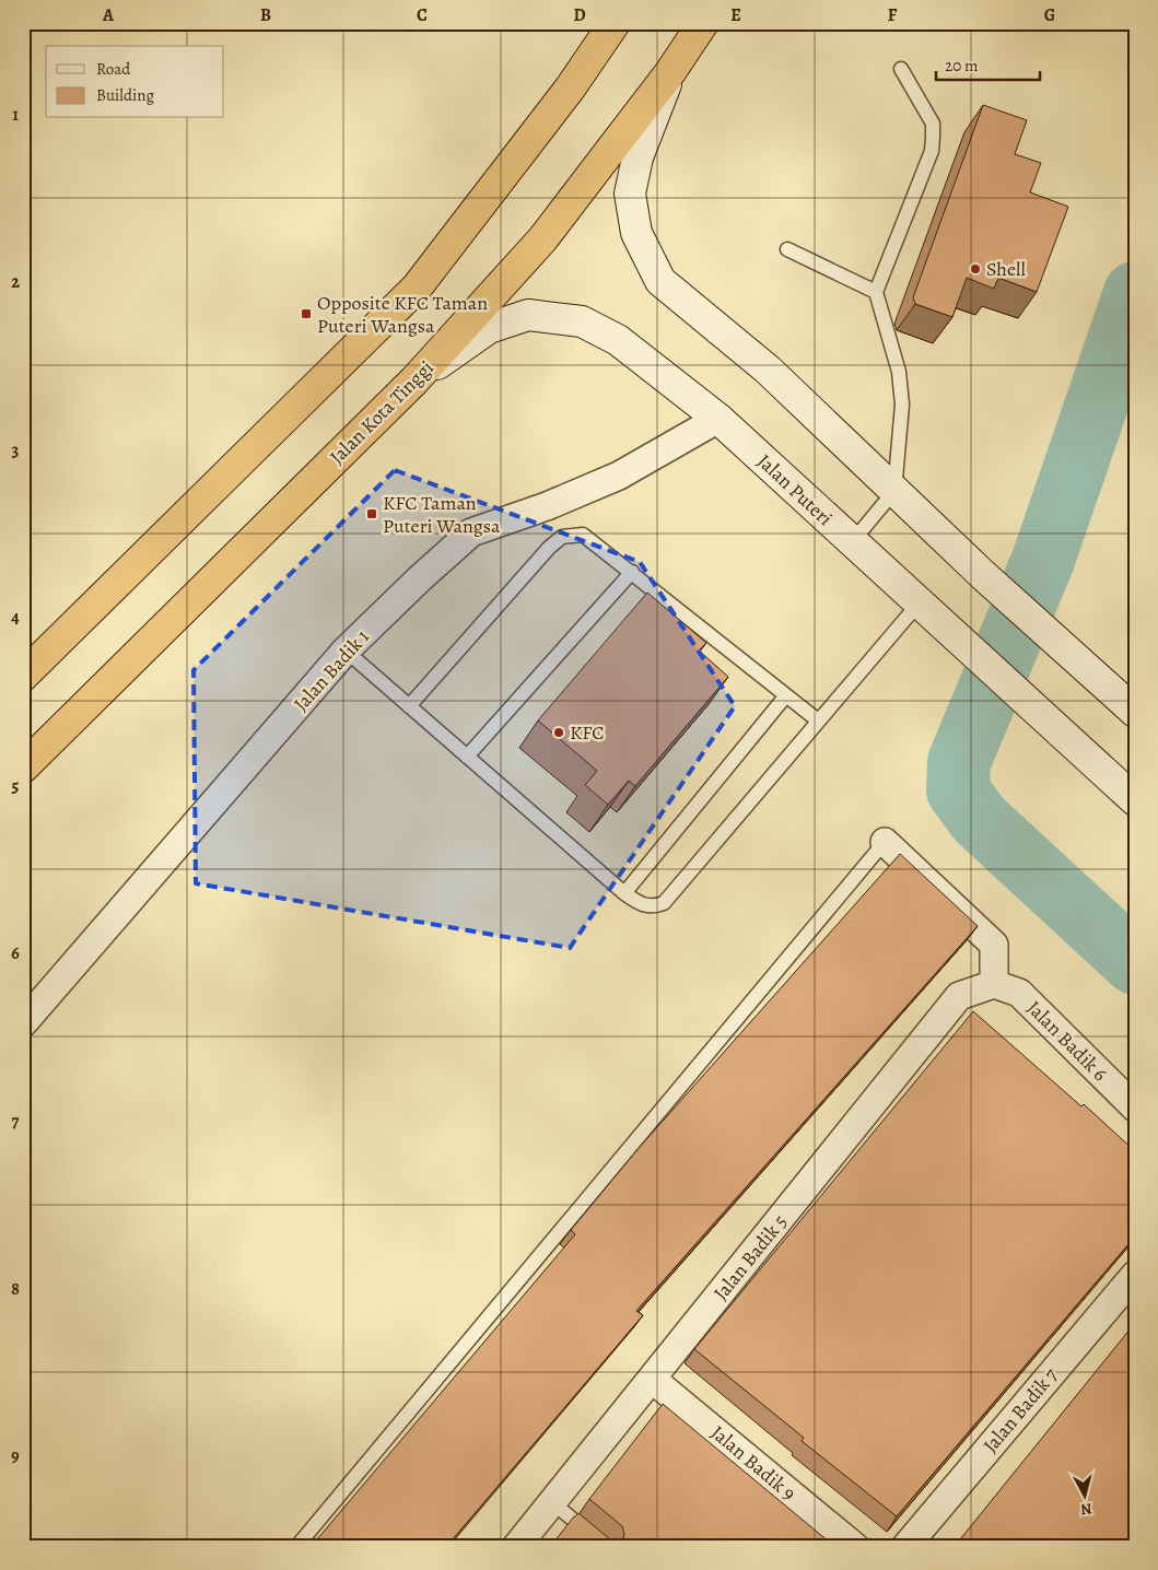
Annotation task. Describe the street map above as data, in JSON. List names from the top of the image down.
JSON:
{
  "streets": {
    "highway": ["Jalan Kota Tinggi"],
    "main road": ["Jalan Puteri"],
    "street": [
      "Jalan Badik 1",
      "Jalan Badik 6",
      "Jalan Badik 5",
      "Jalan Badik 7",
      "Jalan Badik 9"
    ]
  },
  "crossings": [
    ["Jalan Kota Tinggi", "Jalan Puteri"],
    ["Jalan Puteri", "Jalan Badik 1"],
    ["Jalan Badik 6", "Jalan Badik 5"],
    ["Jalan Badik 5", "Jalan Badik 9"]
  ],
  "places": {
    "other": ["Shell", "KFC"],
    "transit": ["Opposite KFC Taman Puteri Wangsa", "KFC Taman Puteri Wangsa"]
  },
  "legend": ["Road", "Building"],
  "scale_bar": "20 m",
  "north": "bottom",
  "grid": {
    "columns": [
      "A",
      "B",
      "C",
      "D",
      "E",
      "F",
      "G"
    ],
    "rows": [
      "1",
      "2",
      "3",
      "4",
      "5",
      "6",
      "7",
      "8",
      "9"
    ]
  }
}
